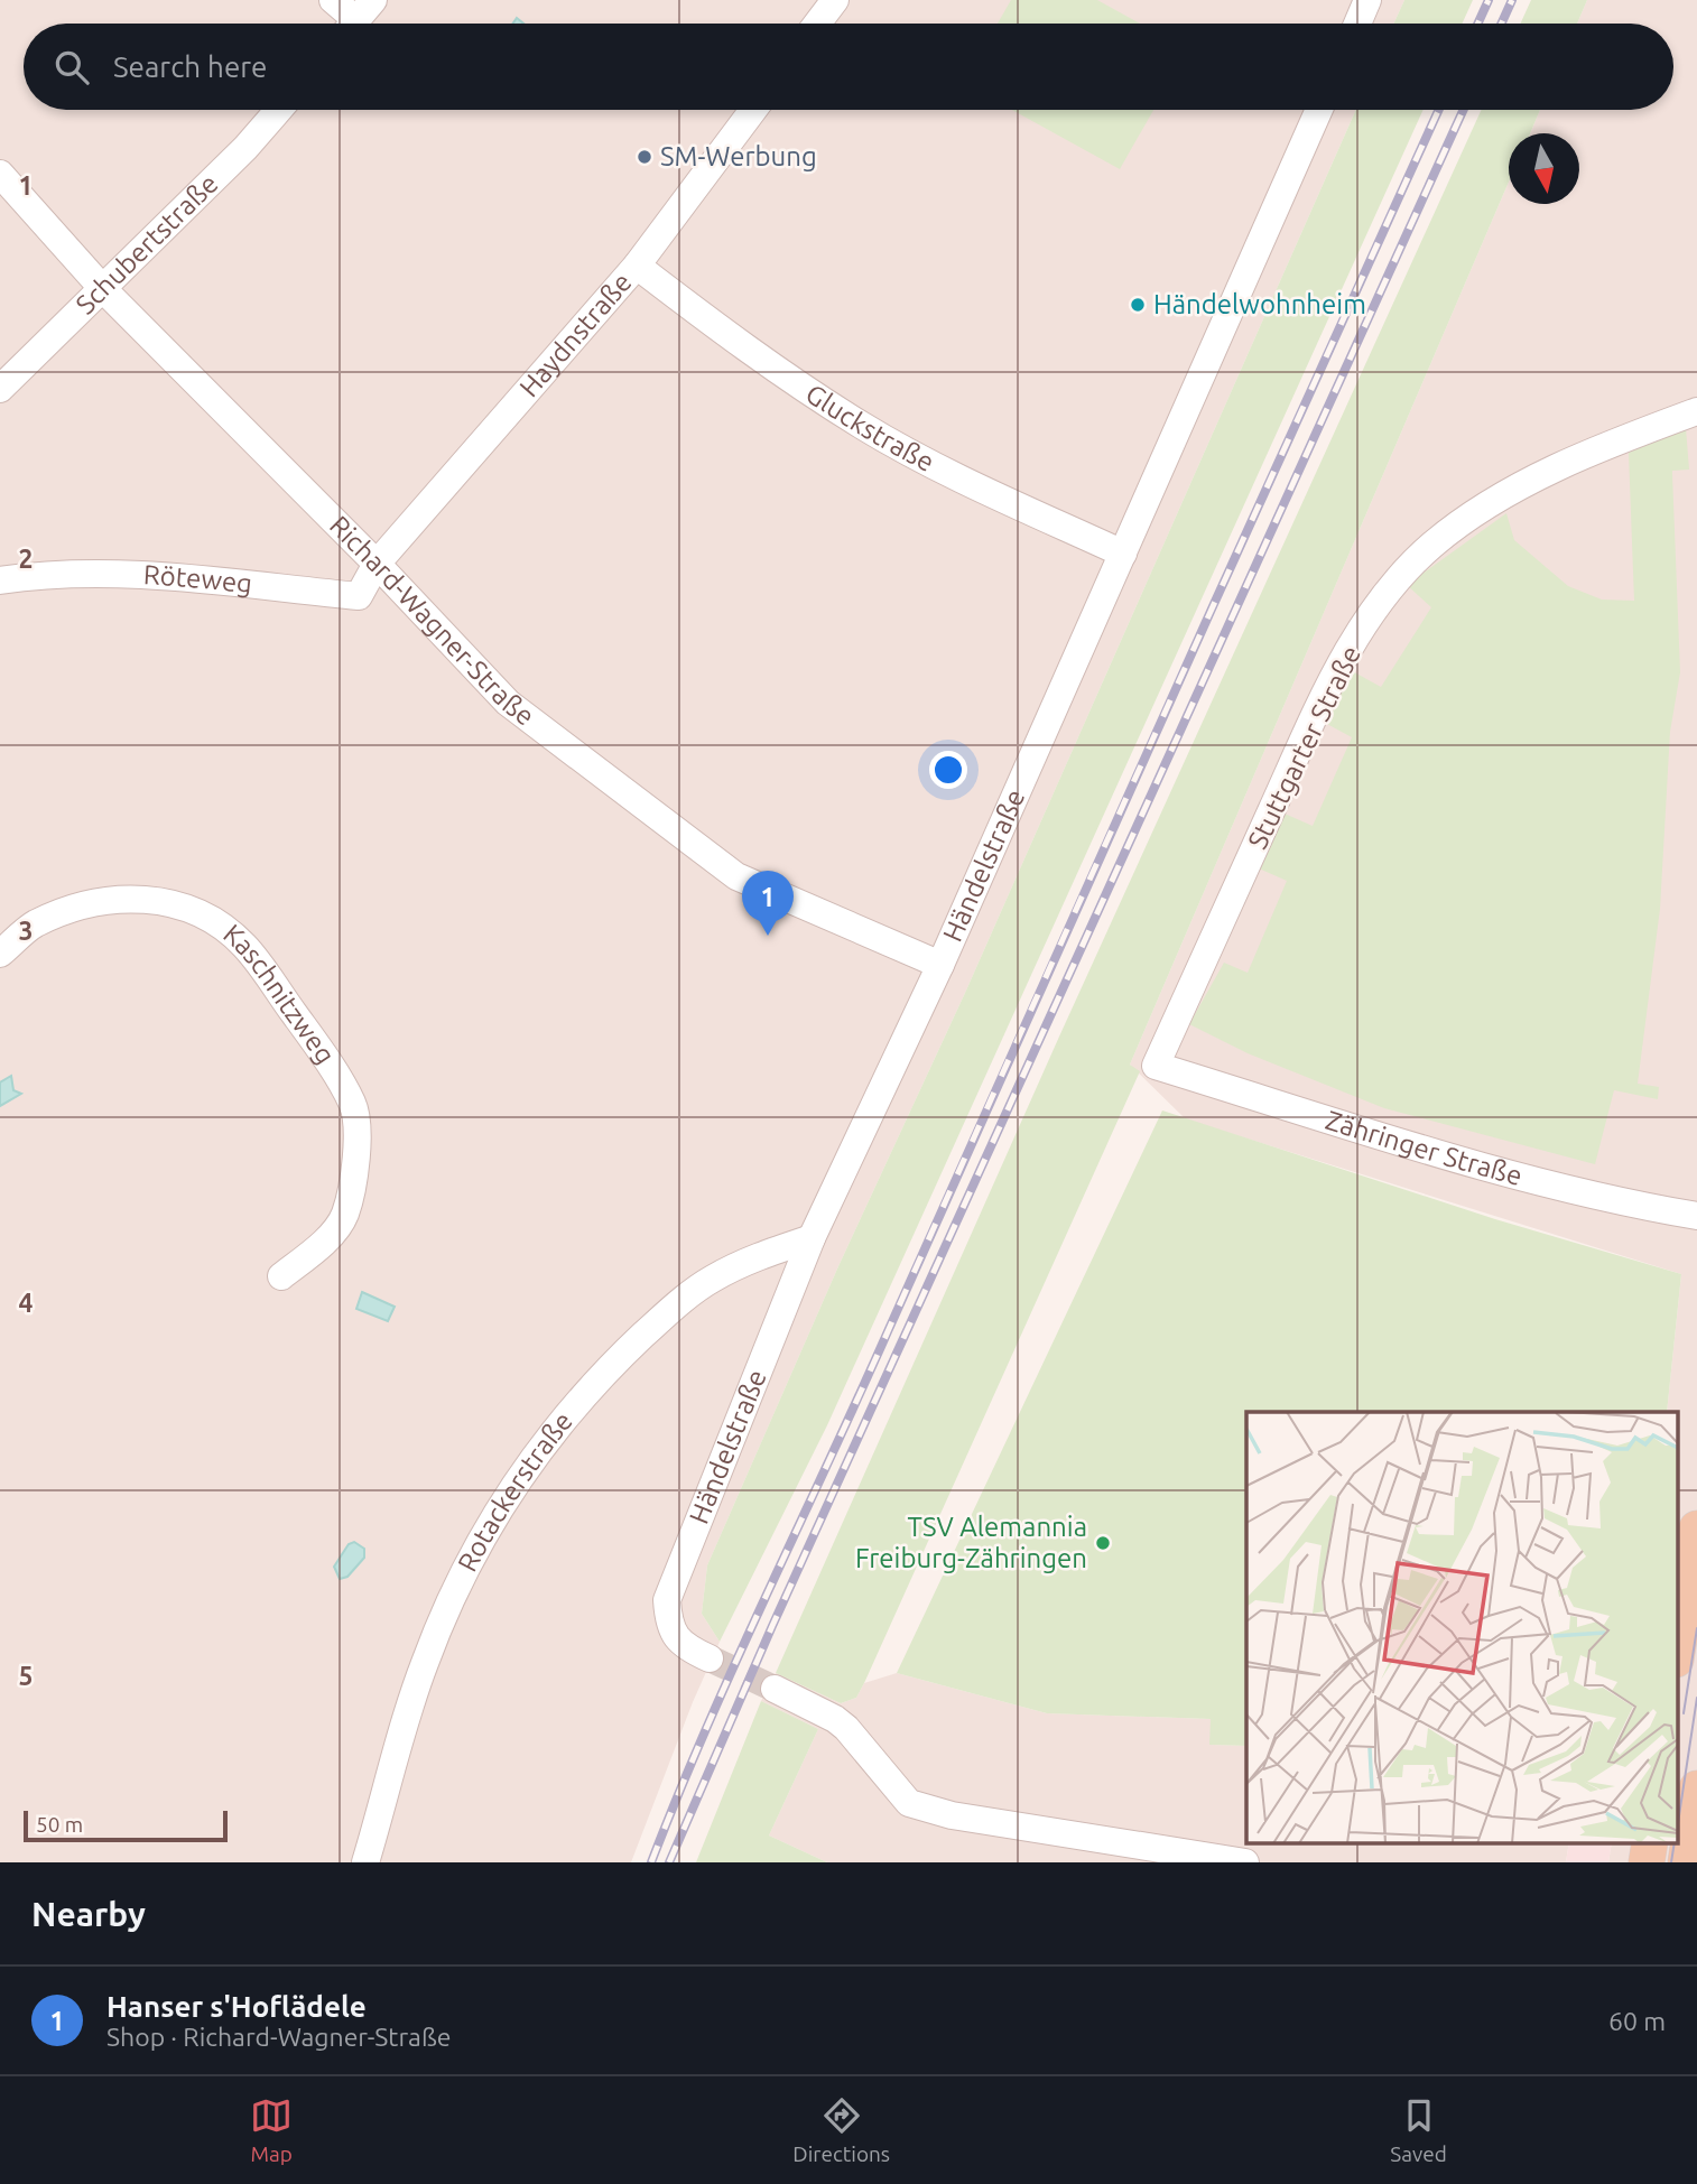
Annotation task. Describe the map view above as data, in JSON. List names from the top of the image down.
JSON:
{
  "streets": {
    "street": [
      "Schubertstraße",
      "Haydnstraße",
      "Gluckstraße",
      "Röteweg",
      "Richard-Wagner-Straße",
      "Stuttgarter Straße",
      "Händelstraße",
      "Kaschnitzweg",
      "Zähringer Straße",
      "Rotackerstraße"
    ]
  },
  "crossings": [
    ["Schubertstraße", "Richard-Wagner-Straße"],
    ["Haydnstraße", "Gluckstraße"],
    ["Haydnstraße", "Röteweg"],
    ["Haydnstraße", "Richard-Wagner-Straße"],
    ["Gluckstraße", "Händelstraße"],
    ["Röteweg", "Richard-Wagner-Straße"],
    ["Richard-Wagner-Straße", "Händelstraße"],
    ["Stuttgarter Straße", "Zähringer Straße"],
    ["Händelstraße", "Rotackerstraße"]
  ],
  "places": ["SM-Werbung", "Händelwohnheim", "TSV Alemannia Freiburg-Zähringen"],
  "scale_bar": "50 m",
  "north": "bottom",
  "page": {
    "search": "Search here",
    "pins": "1",
    "scale": "50 m",
    "heading": "Nearby",
    "list": [
      {
        "mark": "1",
        "name": "Hanser s'Hoflädele",
        "note": "Shop · Richard-Wagner-Straße",
        "value": "60 m"
      }
    ],
    "nav": ["Map", "Directions", "Saved"]
  },
  "grid": {
    "rows": [
      "1",
      "2",
      "3",
      "4",
      "5"
    ]
  }
}
